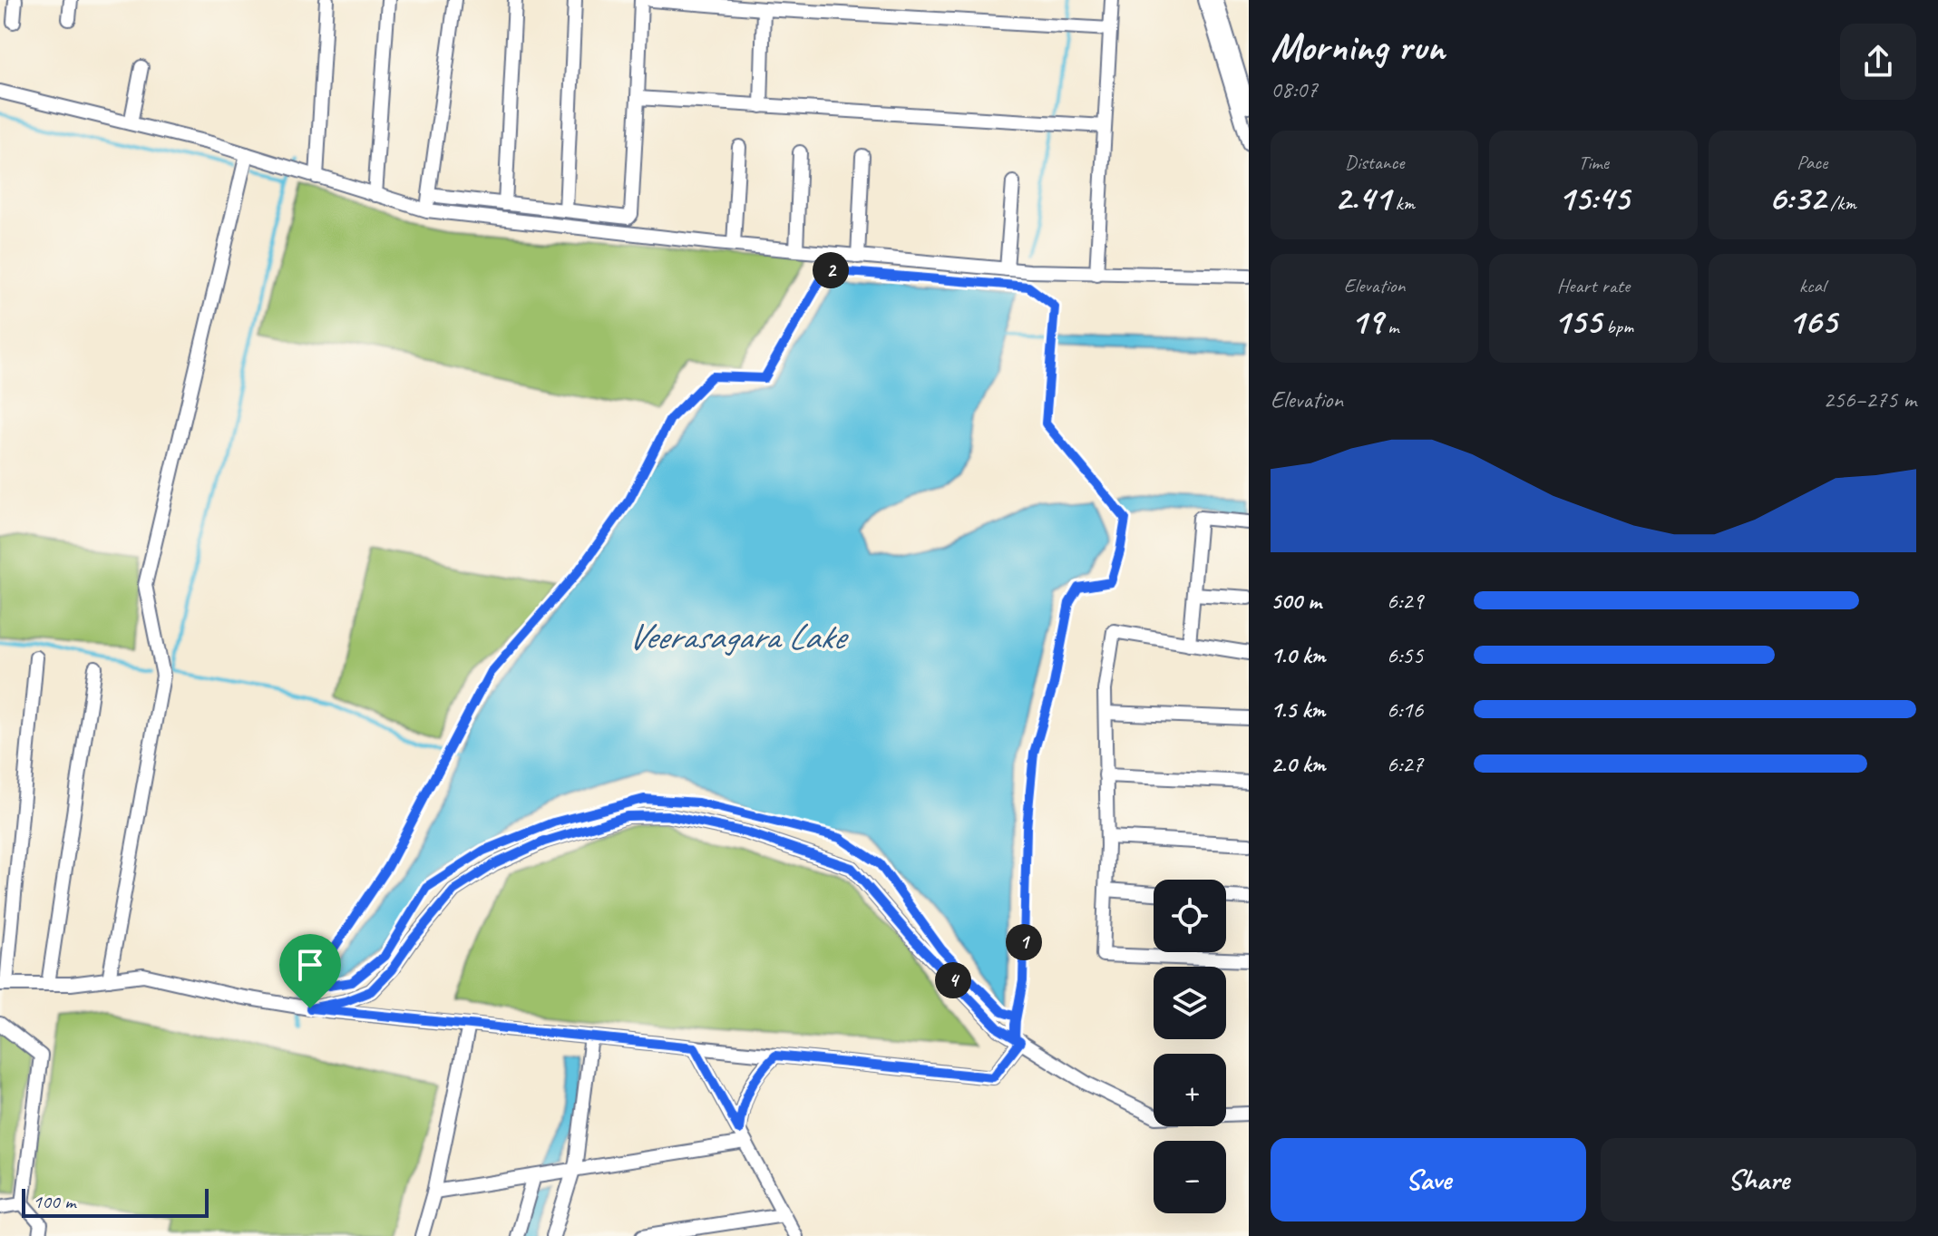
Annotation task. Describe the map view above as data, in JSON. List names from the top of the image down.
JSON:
{
  "water": ["Veerasagara Lake"],
  "scale_bar": "100 m",
  "page": {
    "heading": ["Morning run", "08:07"],
    "stats": [
      ["Distance", "2.41 km"],
      ["Time", "15:45"],
      ["Pace", "6:32 /km"],
      ["Elevation", "19 m"],
      ["Heart rate", "155 bpm"],
      ["kcal", "165"]
    ],
    "pins": ["2", "1", "4"],
    "chart": ["Elevation", "256–275 m"],
    "list": [
      {
        "name": "500 m",
        "note": "6:29"
      },
      {
        "name": "1.0 km",
        "note": "6:55"
      },
      {
        "name": "1.5 km",
        "note": "6:16"
      },
      {
        "name": "2.0 km",
        "note": "6:27"
      }
    ],
    "map_buttons": ["+", "−"],
    "buttons": ["Save", "Share"],
    "scale": "100 m"
  }
}
